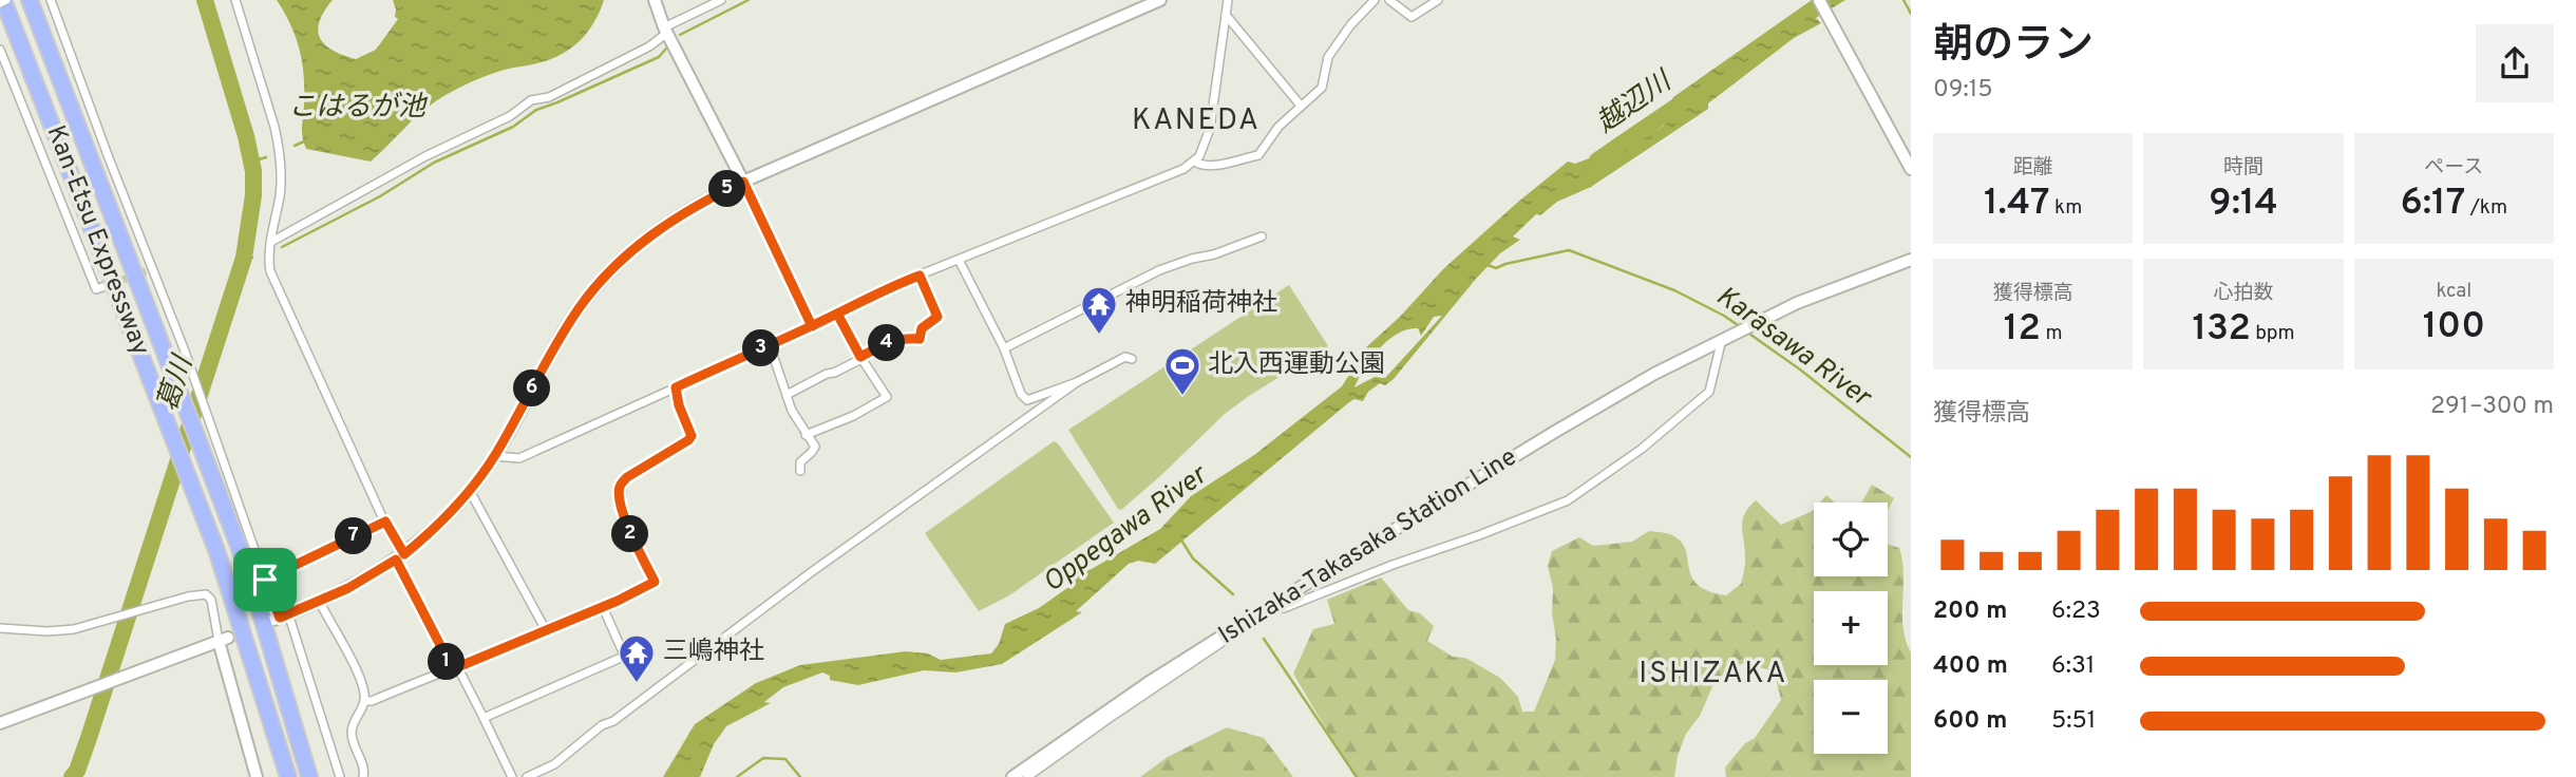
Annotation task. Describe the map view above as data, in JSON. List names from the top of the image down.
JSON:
{
  "streets": {
    "highway": ["Kan-Etsu Expressway"],
    "street": ["Ishizaka-Takasaka Station Line"]
  },
  "districts": ["KANEDA", "ISHIZAKA"],
  "water": [
    "越辺川",
    "こはるが池",
    "Karasawa River",
    "葛川",
    "Oppegawa River"
  ],
  "places": {
    "temple": ["神明稲荷神社", "三嶋神社"],
    "sports": ["北入西運動公園"]
  },
  "page": {
    "heading": ["朝のラン", "09:15"],
    "stats": [
      ["距離", "1.47 km"],
      ["時間", "9:14"],
      ["ペース", "6:17 /km"],
      ["獲得標高", "12 m"],
      ["心拍数", "132 bpm"],
      ["kcal", "100"]
    ],
    "pins": [
      "5",
      "4",
      "3",
      "6",
      "2",
      "7",
      "1"
    ],
    "chart": ["獲得標高", "291–300 m"],
    "map_buttons": ["+", "−"],
    "list": [
      {
        "name": "200 m",
        "note": "6:23"
      },
      {
        "name": "400 m",
        "note": "6:31"
      },
      {
        "name": "600 m",
        "note": "5:51"
      }
    ]
  }
}
